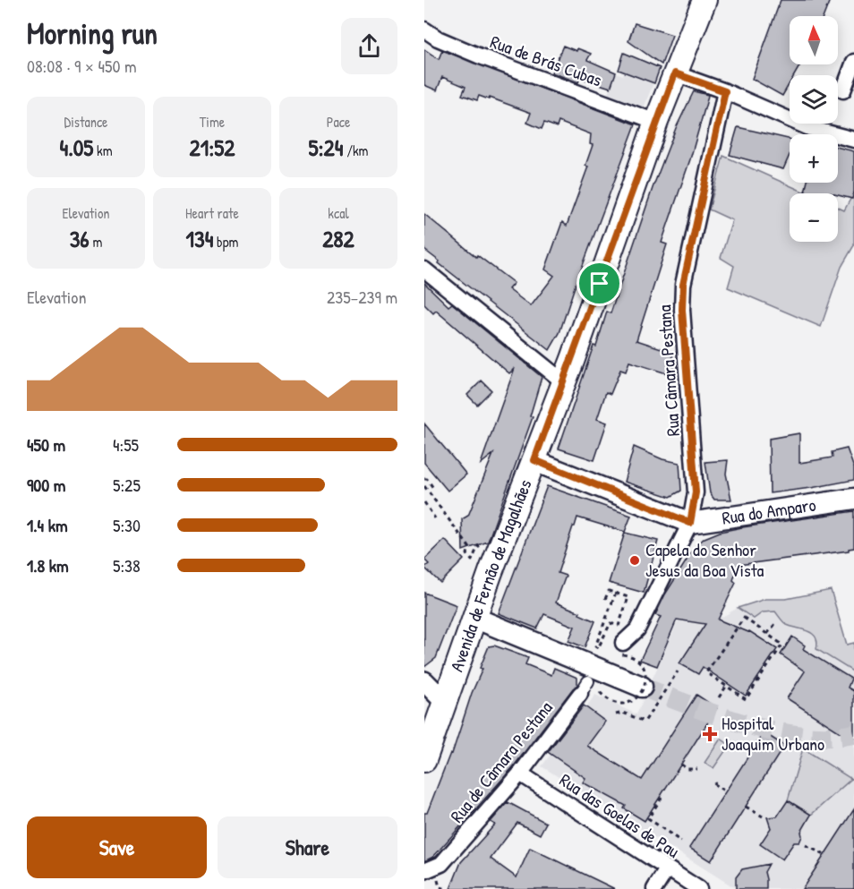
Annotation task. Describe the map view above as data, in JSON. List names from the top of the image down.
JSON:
{
  "streets": {
    "main road": ["Rua do Amparo", "Avenida de Fernão de Magalhães"],
    "street": [
      "Rua de Brás Cubas",
      "Rua Câmara Pestana",
      "Rua de Câmara Pestana",
      "Rua das Goelas de Pau"
    ]
  },
  "crossings": [
    ["Rua de Brás Cubas", "Avenida de Fernão de Magalhães"],
    ["Rua Câmara Pestana", "Rua do Amparo"],
    ["Rua de Câmara Pestana", "Rua das Goelas de Pau"]
  ],
  "places": {
    "other": ["Capela do Senhor Jesus da Boa Vista"],
    "health": ["Hospital Joaquim Urbano"]
  },
  "north": "top",
  "page": {
    "heading": ["Morning run", "08:08 · 9 × 450 m"],
    "map_buttons": ["+", "−"],
    "stats": [
      ["Distance", "4.05 km"],
      ["Time", "21:52"],
      ["Pace", "5:24 /km"],
      ["Elevation", "36 m"],
      ["Heart rate", "134 bpm"],
      ["kcal", "282"]
    ],
    "chart": ["Elevation", "235–239 m"],
    "list": [
      {
        "name": "450 m",
        "note": "4:55"
      },
      {
        "name": "900 m",
        "note": "5:25"
      },
      {
        "name": "1.4 km",
        "note": "5:30"
      },
      {
        "name": "1.8 km",
        "note": "5:38"
      }
    ],
    "buttons": ["Save", "Share"]
  }
}
